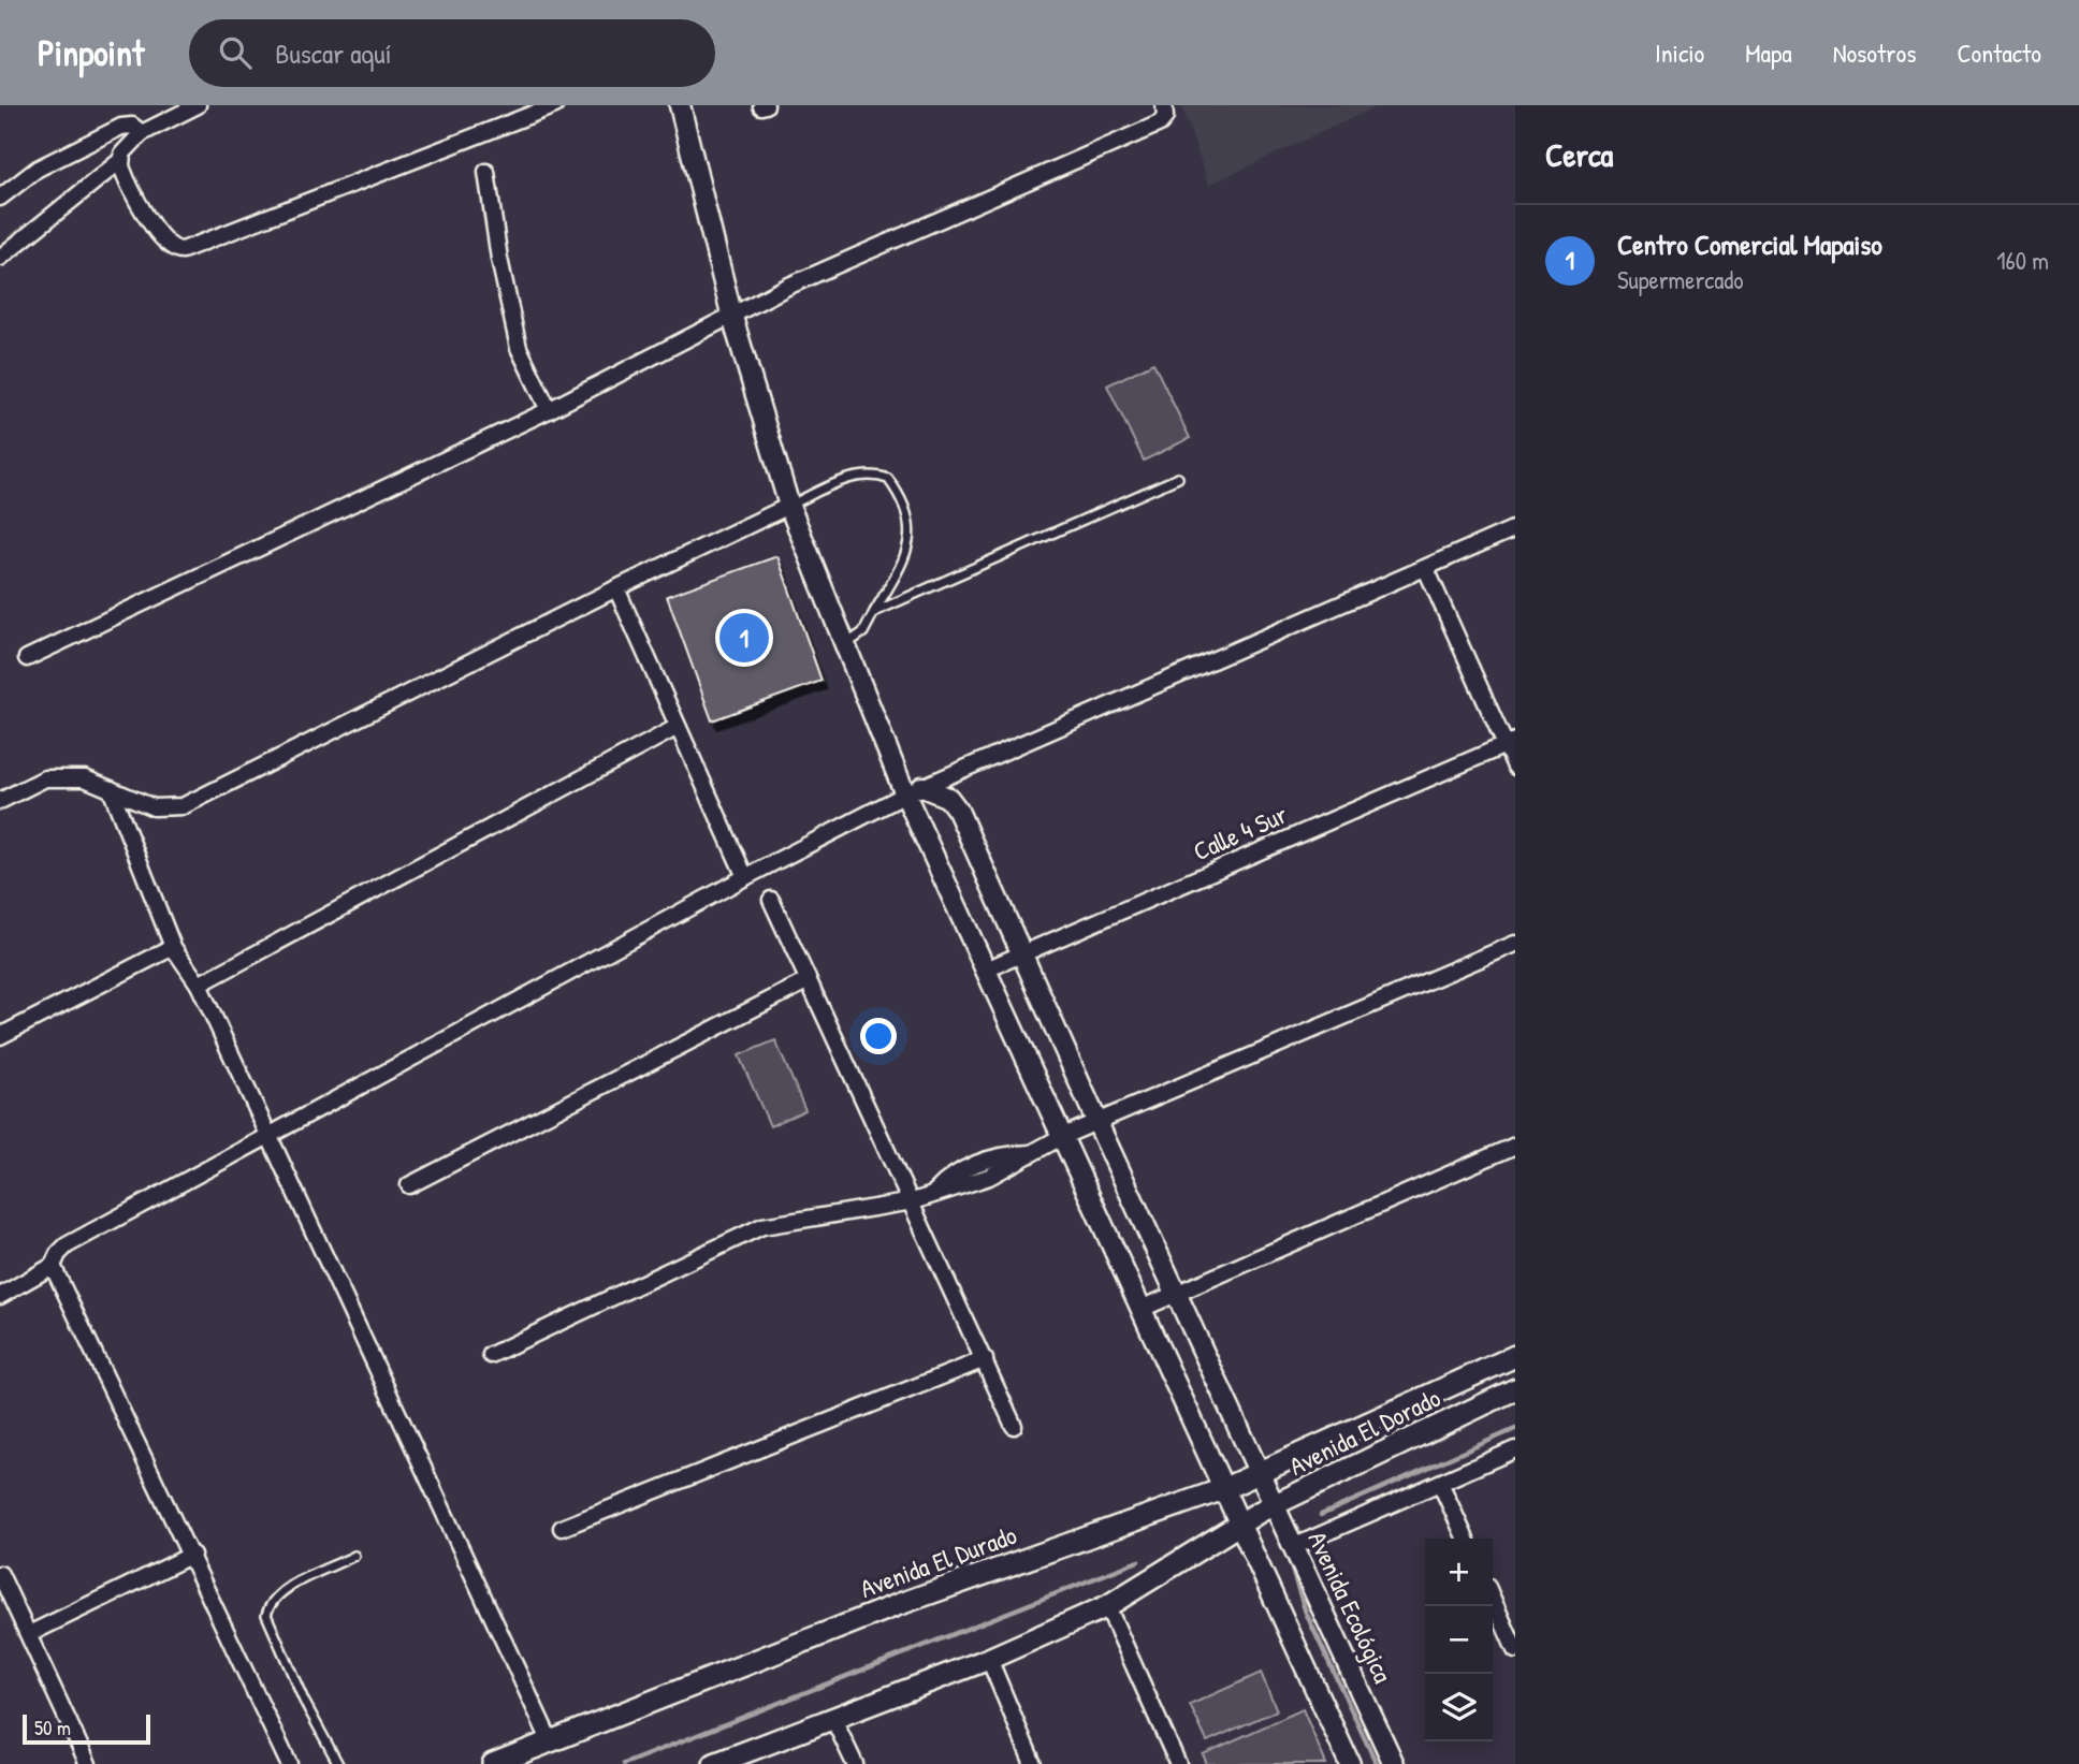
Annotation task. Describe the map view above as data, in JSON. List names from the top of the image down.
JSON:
{
  "streets": {
    "main road": ["Avenida El Dorado", "Avenida El Durado"],
    "street": ["Calle 4 Sur", "Avenida Ecológica"]
  },
  "crossings": [
    ["Calle 4 Sur", "Avenida Ecológica"],
    ["Avenida El Dorado", "Avenida El Durado"],
    ["Avenida El Dorado", "Avenida Ecológica"],
    ["Avenida El Durado", "Avenida Ecológica"]
  ],
  "scale_bar": "50 m",
  "page": {
    "header": "Pinpoint",
    "search": "Buscar aquí",
    "nav": [
      "Inicio",
      "Mapa",
      "Nosotros",
      "Contacto"
    ],
    "heading": "Cerca",
    "list": [
      {
        "mark": "1",
        "name": "Centro Comercial Mapaiso",
        "note": "Supermercado",
        "value": "160 m"
      }
    ],
    "pins": "1",
    "map_buttons": ["+", "−"],
    "scale": "50 m"
  }
}
